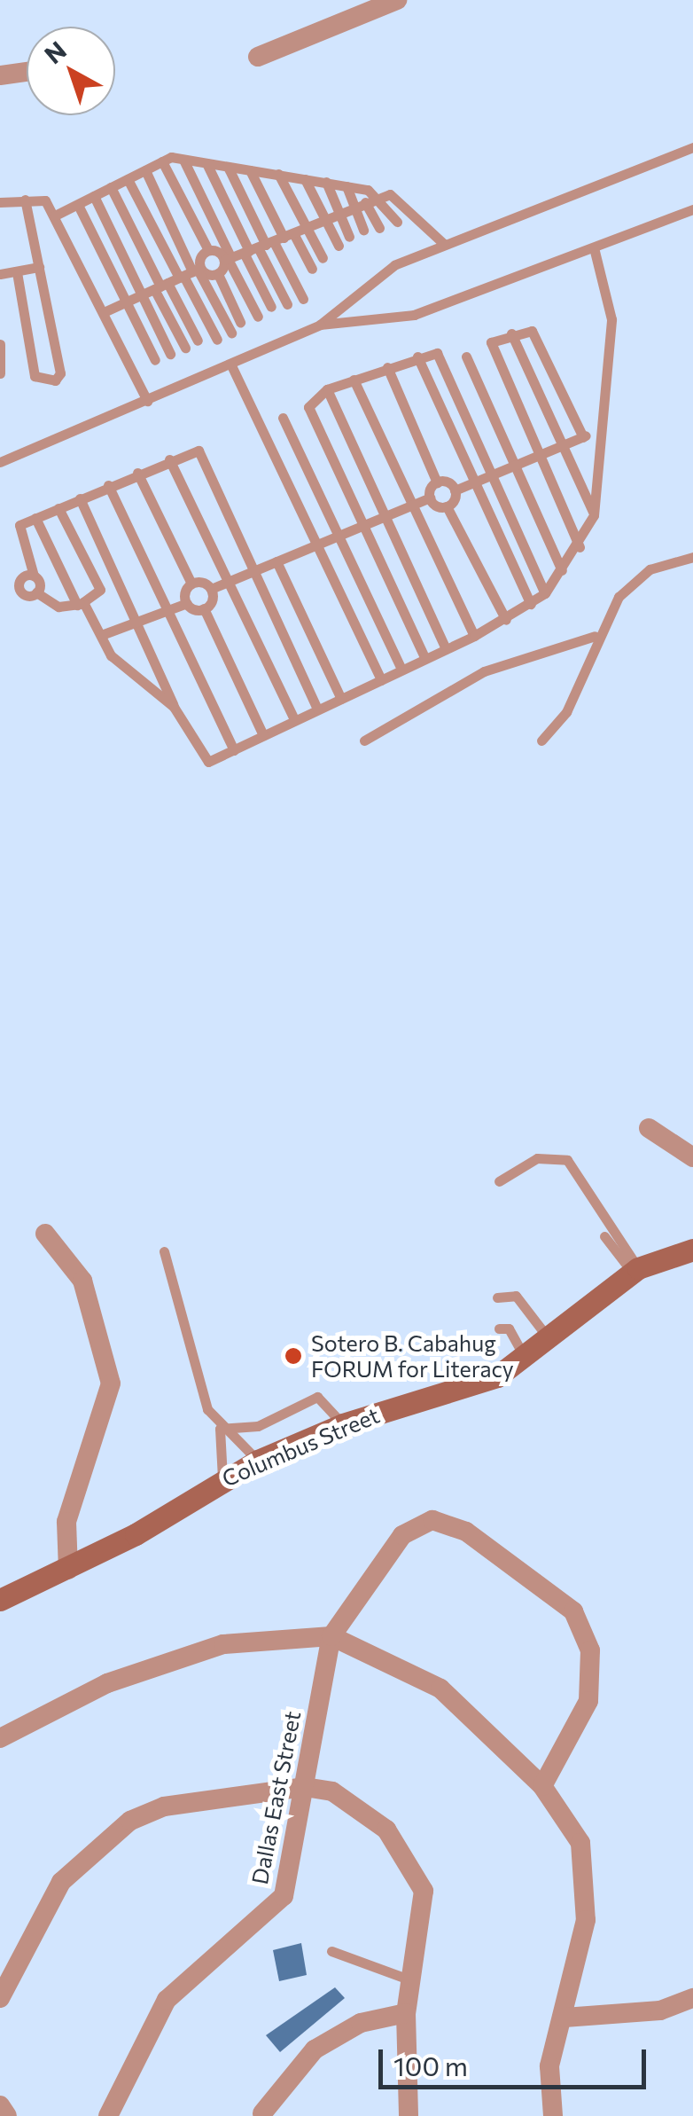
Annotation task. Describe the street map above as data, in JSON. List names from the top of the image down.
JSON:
{
  "streets": {
    "street": ["Columbus Street", "Dallas East Street"]
  },
  "places": ["Sotero B. Cabahug FORUM for Literacy"],
  "scale_bar": "100 m",
  "north": "top left"
}
